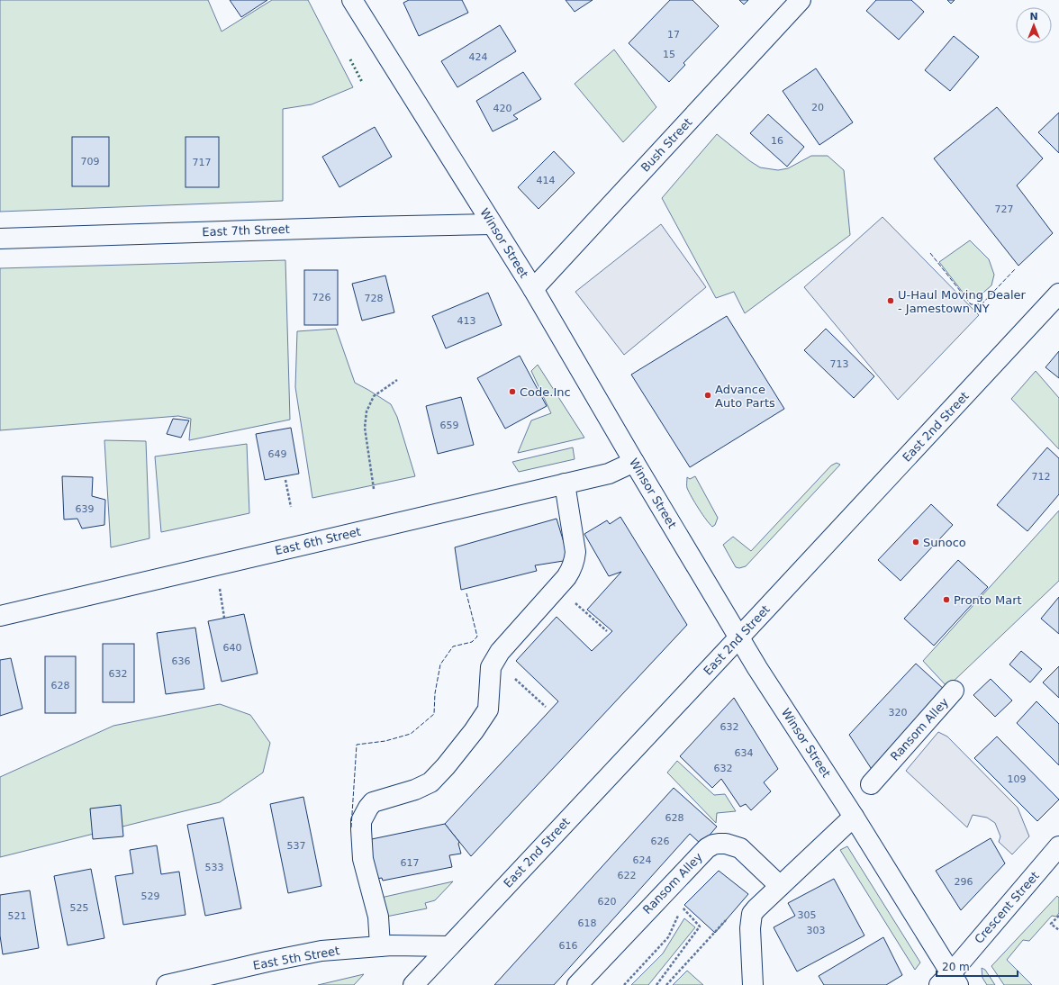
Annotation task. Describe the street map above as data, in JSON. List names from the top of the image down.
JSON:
{
  "streets": {
    "street": [
      "Bush Street",
      "East 7th Street",
      "Winsor Street",
      "East 2nd Street",
      "East 6th Street",
      "Ransom Alley",
      "Crescent Street",
      "East 5th Street"
    ]
  },
  "crossings": [
    ["Bush Street", "Winsor Street"],
    ["East 7th Street", "Winsor Street"],
    ["Winsor Street", "East 2nd Street"],
    ["Winsor Street", "East 6th Street"],
    ["Winsor Street", "Crescent Street"],
    ["East 2nd Street", "East 5th Street"]
  ],
  "places": [
    "U-Haul Moving Dealer - Jamestown NY",
    "Code.Inc",
    "Advance Auto Parts",
    "Sunoco",
    "Pronto Mart"
  ],
  "house_numbers": [
    "17",
    "15",
    "424",
    "20",
    "420",
    "16",
    "709",
    "717",
    "414",
    "727",
    "726",
    "728",
    "413",
    "713",
    "659",
    "649",
    "712",
    "639",
    "640",
    "636",
    "632",
    "628",
    "320",
    "632",
    "634",
    "632",
    "109",
    "628",
    "626",
    "537",
    "624",
    "617",
    "533",
    "622",
    "296",
    "529",
    "620",
    "525",
    "305",
    "521",
    "618",
    "303",
    "616"
  ],
  "scale_bar": "20 m",
  "north": "top"
}
